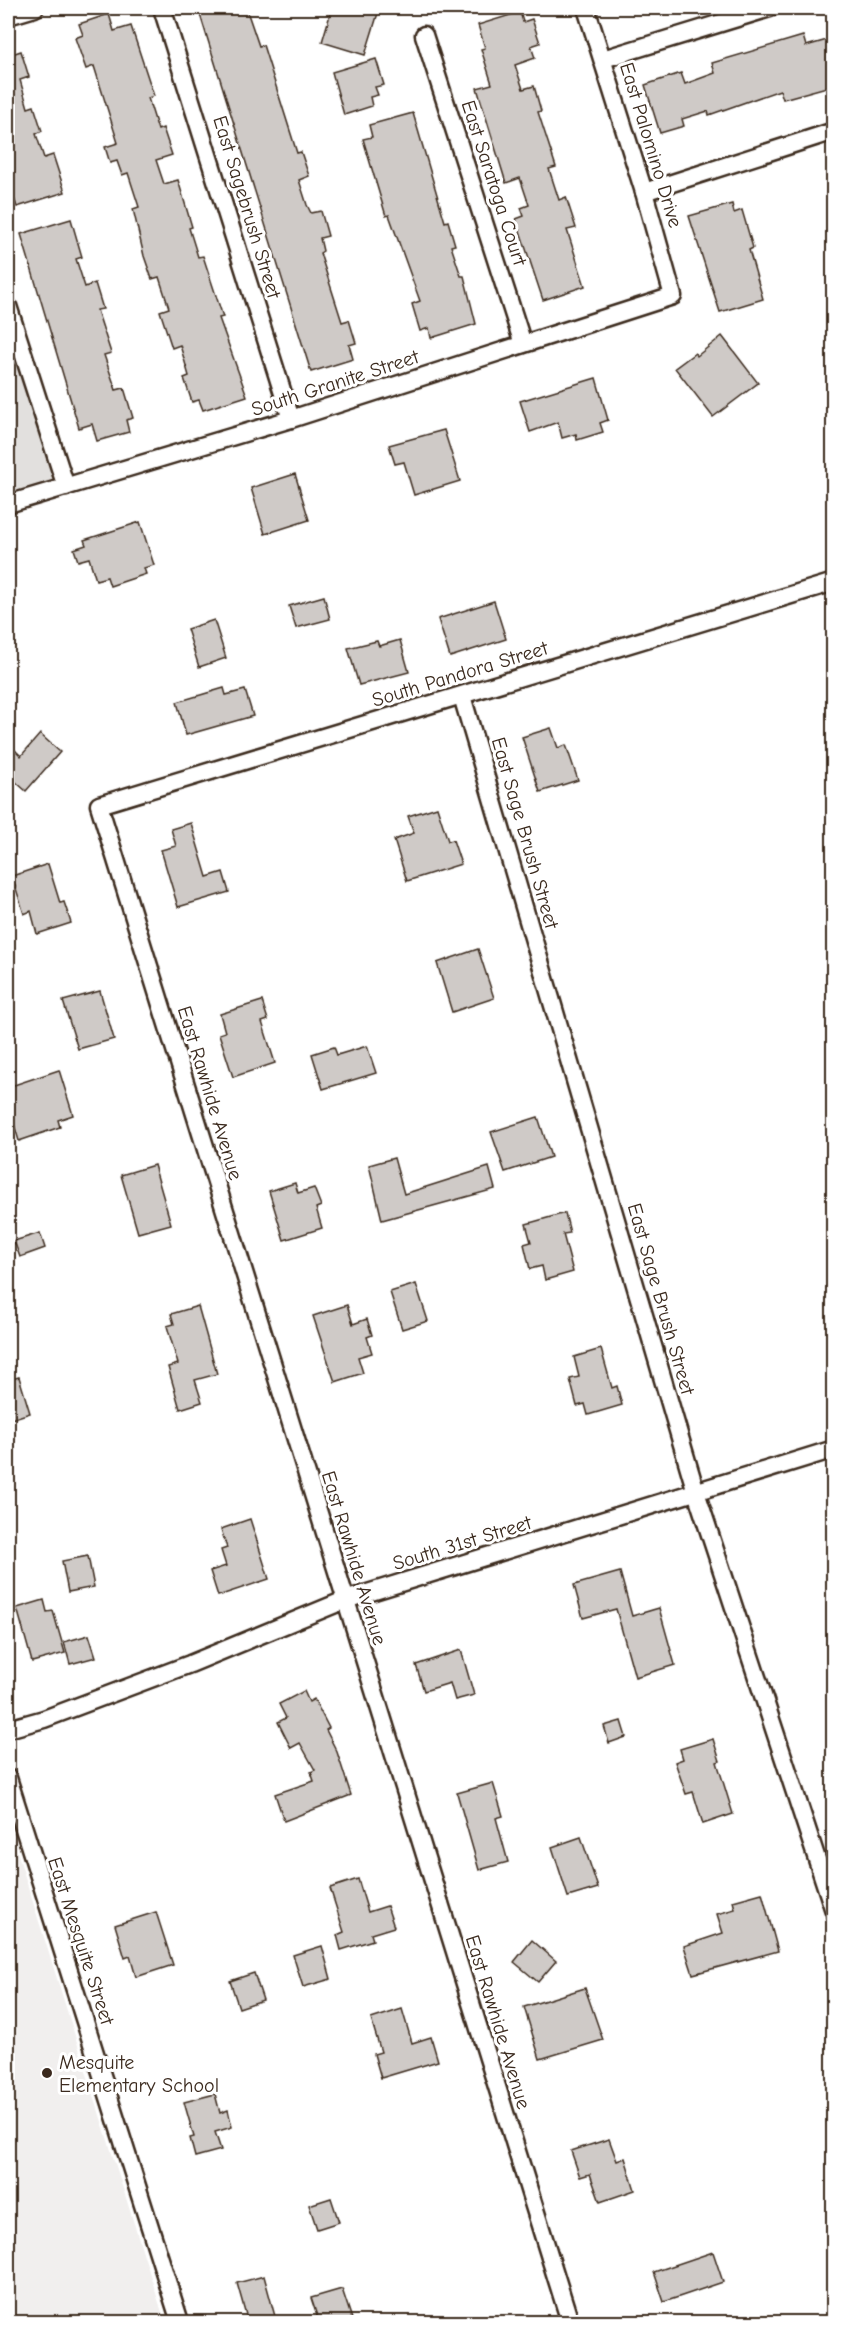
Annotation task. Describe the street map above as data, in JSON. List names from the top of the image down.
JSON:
{
  "streets": {
    "street": [
      "East Palomino Drive",
      "East Saratoga Court",
      "East Sagebrush Street",
      "South Granite Street",
      "South Pandora Street",
      "East Sage Brush Street",
      "East Rawhide Avenue",
      "South 31st Street",
      "East Mesquite Street"
    ]
  },
  "crossings": [
    ["East Palomino Drive", "South Granite Street"],
    ["East Saratoga Court", "South Granite Street"],
    ["East Sagebrush Street", "South Granite Street"],
    ["South Pandora Street", "East Sage Brush Street"],
    ["South Pandora Street", "East Rawhide Avenue"],
    ["East Sage Brush Street", "South 31st Street"],
    ["East Rawhide Avenue", "South 31st Street"]
  ],
  "places": ["Mesquite Elementary School"]
}
